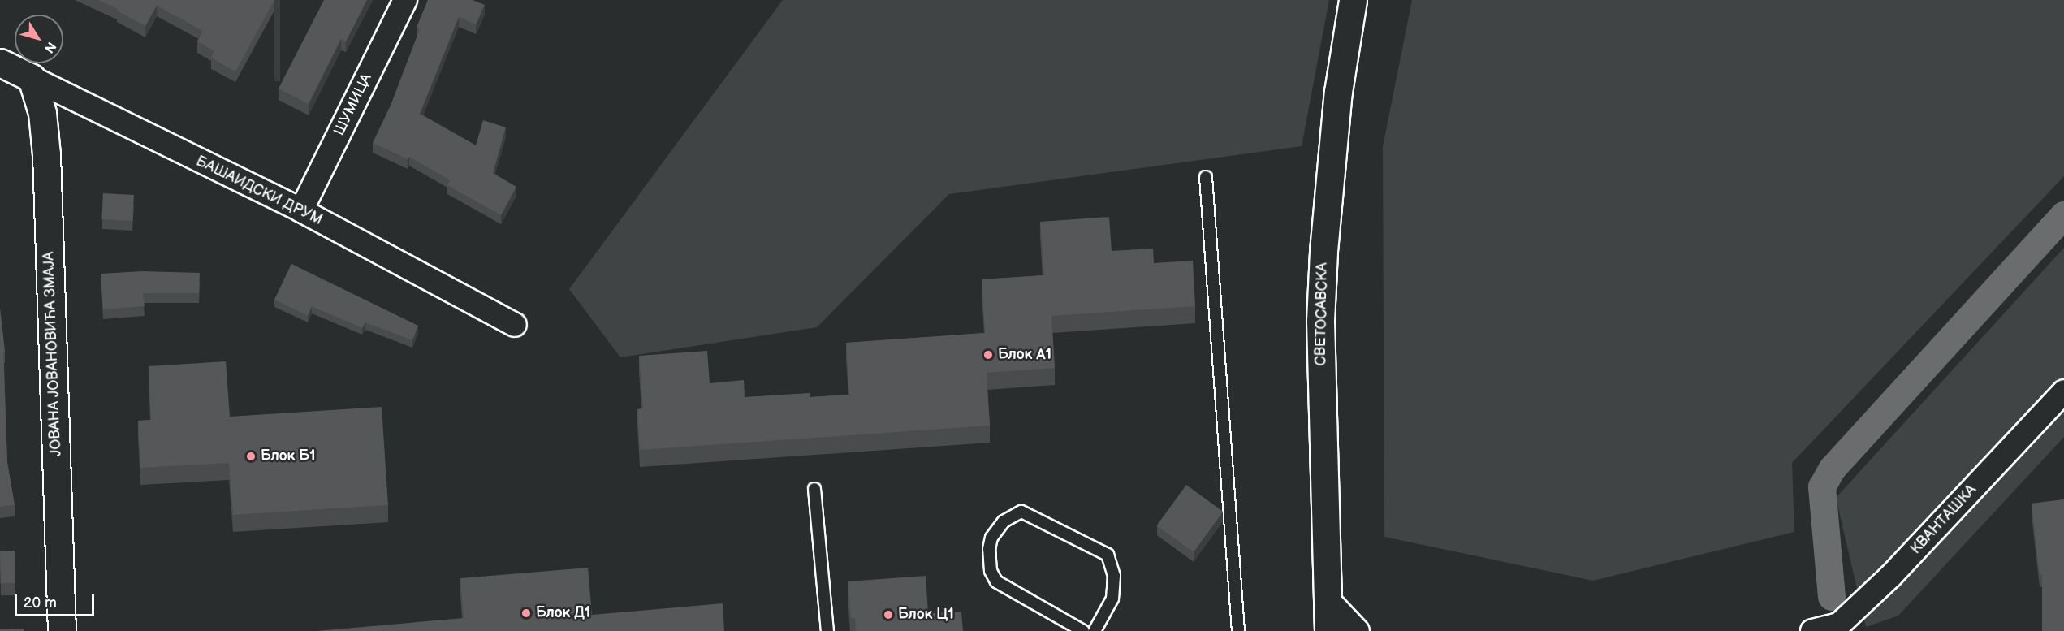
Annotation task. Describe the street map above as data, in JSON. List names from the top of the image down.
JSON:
{
  "streets": {
    "main road": ["БАШАИДСКИ ДРУМ", "СВЕТОСАВСКА", "ЈОВАНА ЈОВАНОВИЋА ЗМАЈА"],
    "street": ["ШУМИЦА", "КВАНТАШКА"]
  },
  "crossings": [
    ["ШУМИЦА", "БАШАИДСКИ ДРУМ"],
    ["БАШАИДСКИ ДРУМ", "ЈОВАНА ЈОВАНОВИЋА ЗМАЈА"]
  ],
  "places": [
    "Блок А1",
    "Блок Б1",
    "Блок Д1",
    "Блок Ц1"
  ],
  "scale_bar": "20 m",
  "north": "bottom right"
}
